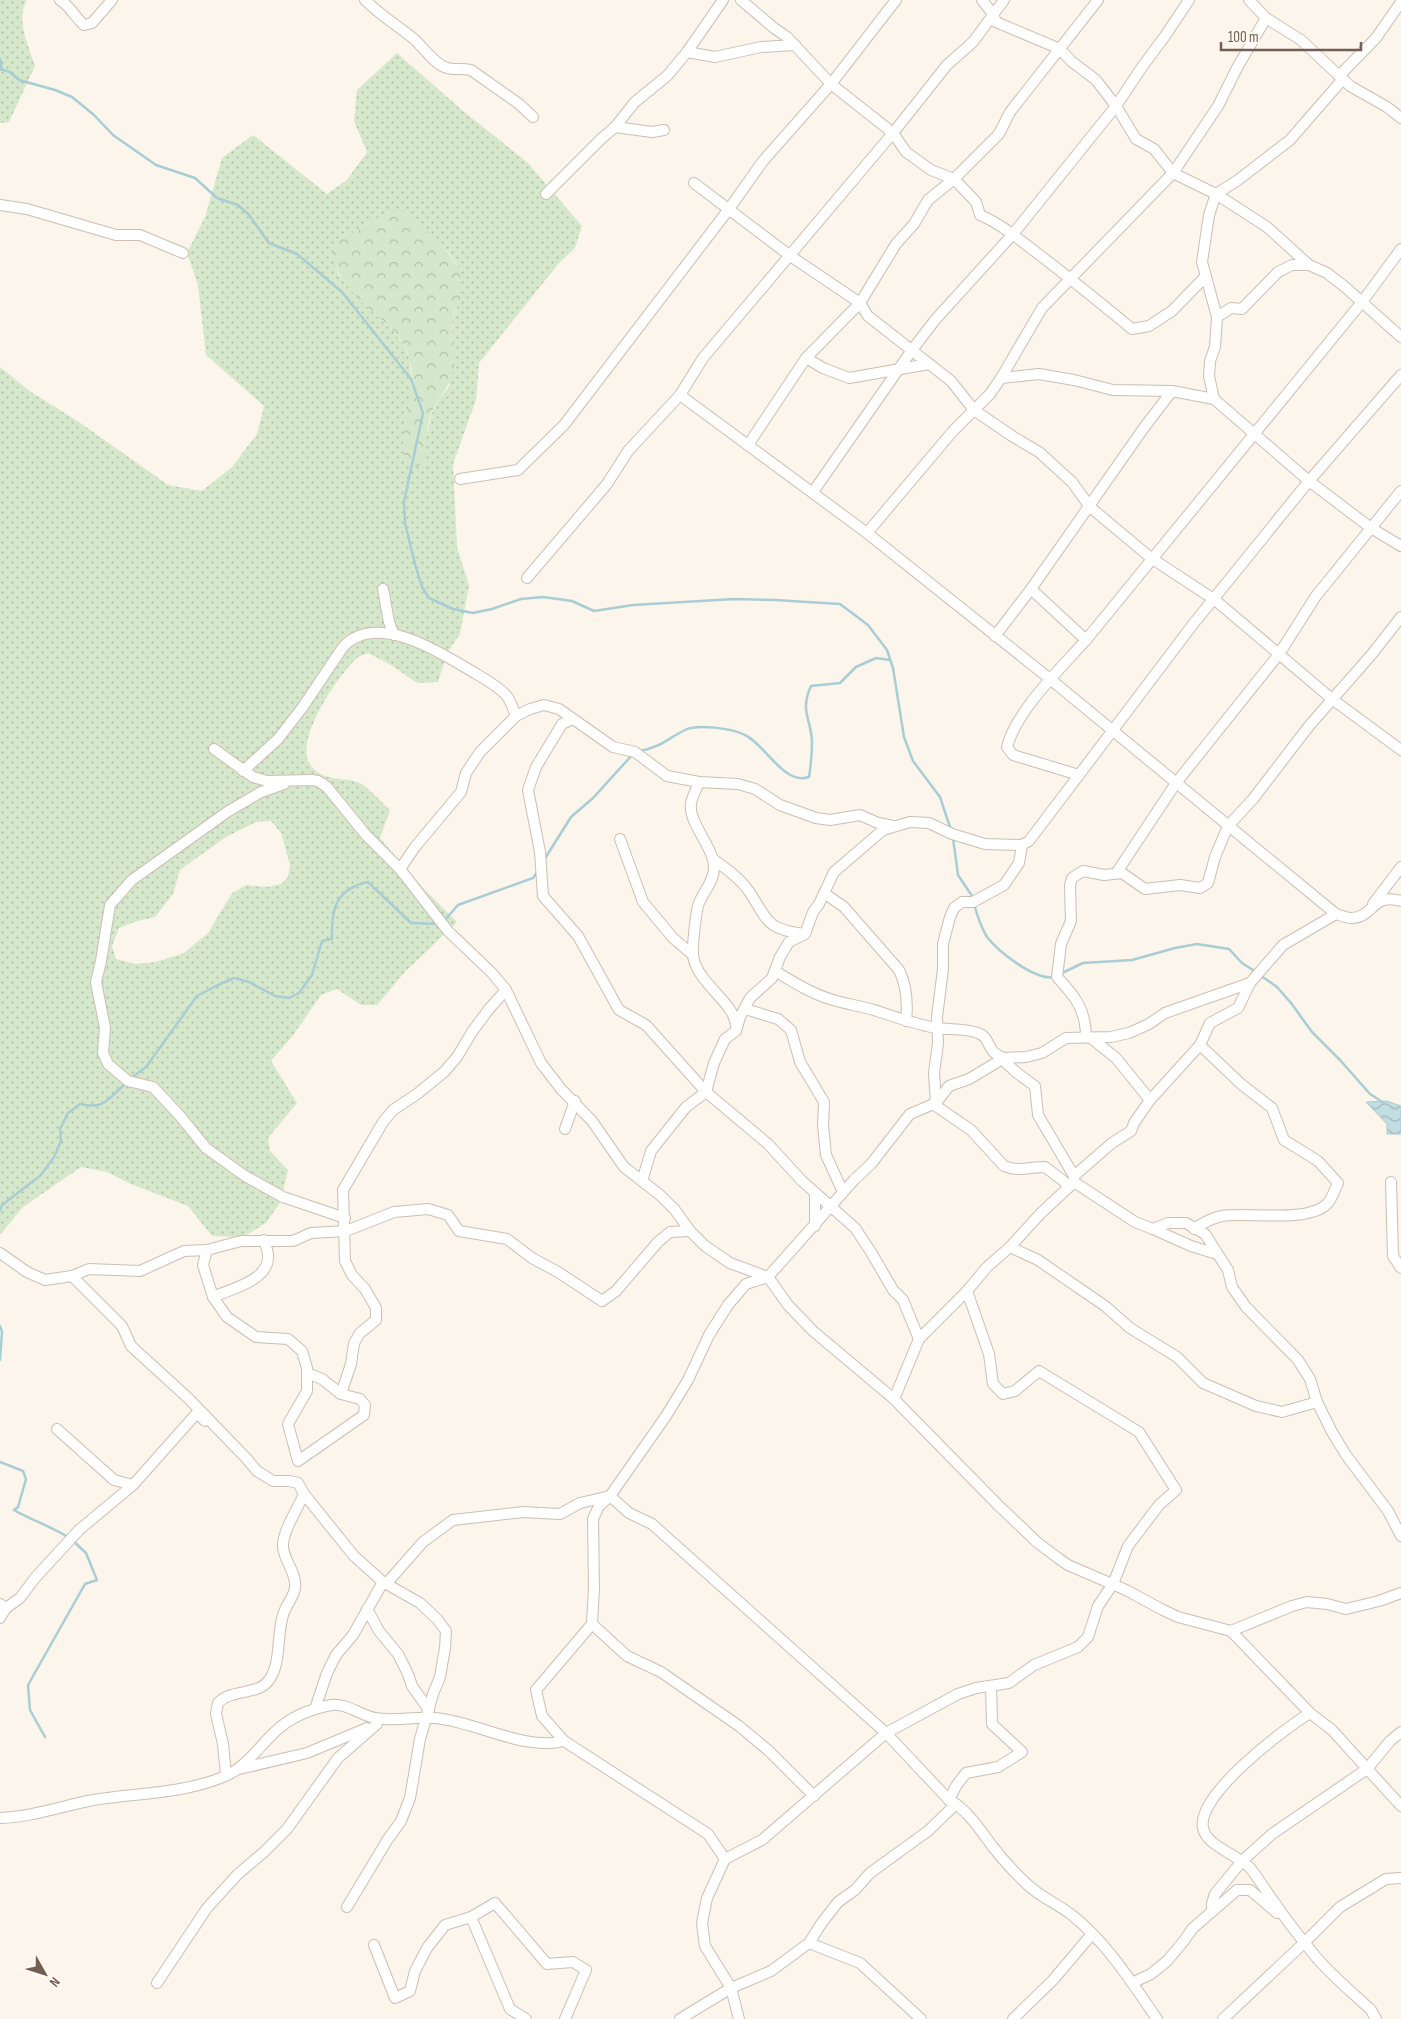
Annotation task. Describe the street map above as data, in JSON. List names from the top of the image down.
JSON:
{
  "scale_bar": "100 m",
  "north": "bottom right"
}
